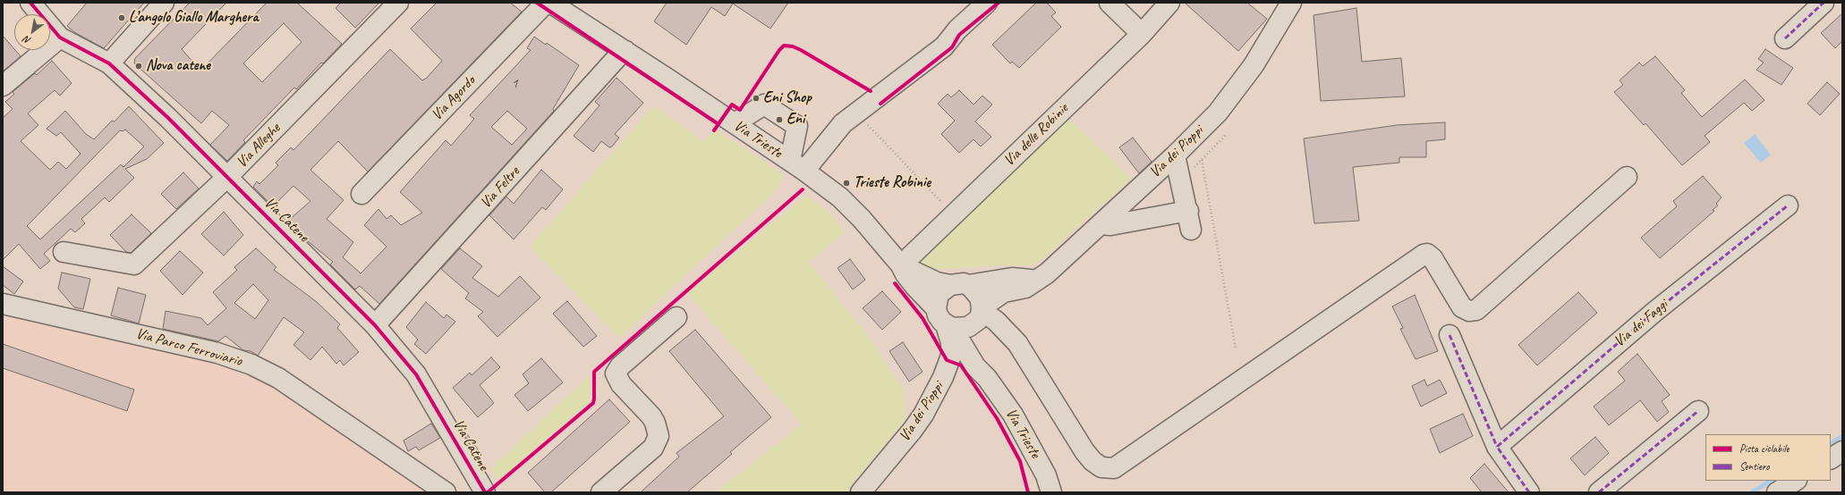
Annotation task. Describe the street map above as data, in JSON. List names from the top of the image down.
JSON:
{
  "streets": {
    "street": [
      "Via Agordo",
      "Via delle Robinie",
      "Via Trieste",
      "Via Alleghe",
      "Via dei Pioppi",
      "Via Feltre",
      "Via Catene",
      "Via dei Faggi",
      "Via Parco Ferroviario"
    ]
  },
  "crossings": [
    ["Via delle Robinie", "Via Trieste"],
    ["Via Trieste", "Via dei Pioppi"],
    ["Via Trieste", "Via Feltre"],
    ["Via Alleghe", "Via Catene"],
    ["Via Feltre", "Via Catene"]
  ],
  "places": [
    "L’angolo Giallo Marghera",
    "Nova catene",
    "Eni Shop",
    "Eni",
    "Trieste Robinie"
  ],
  "house_numbers": ["1"],
  "legend": ["Pista ciclabile", "Sentiero"],
  "north": "bottom left"
}
